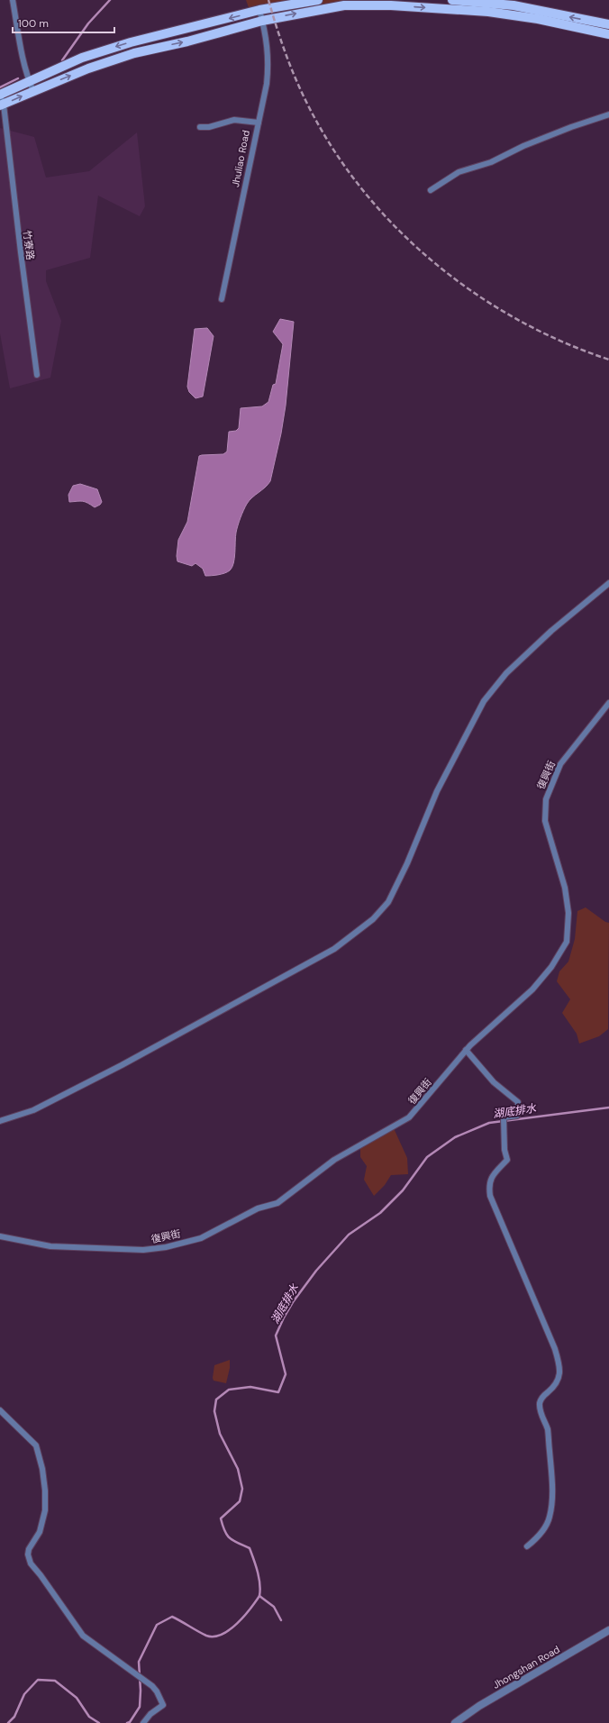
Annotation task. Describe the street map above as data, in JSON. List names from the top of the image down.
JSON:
{
  "streets": {
    "street": [
      "Jhuliao Road",
      "竹寮路",
      "復興街",
      "Jhongshan Road"
    ]
  },
  "water": ["湖底排水"],
  "scale_bar": "100 m"
}
